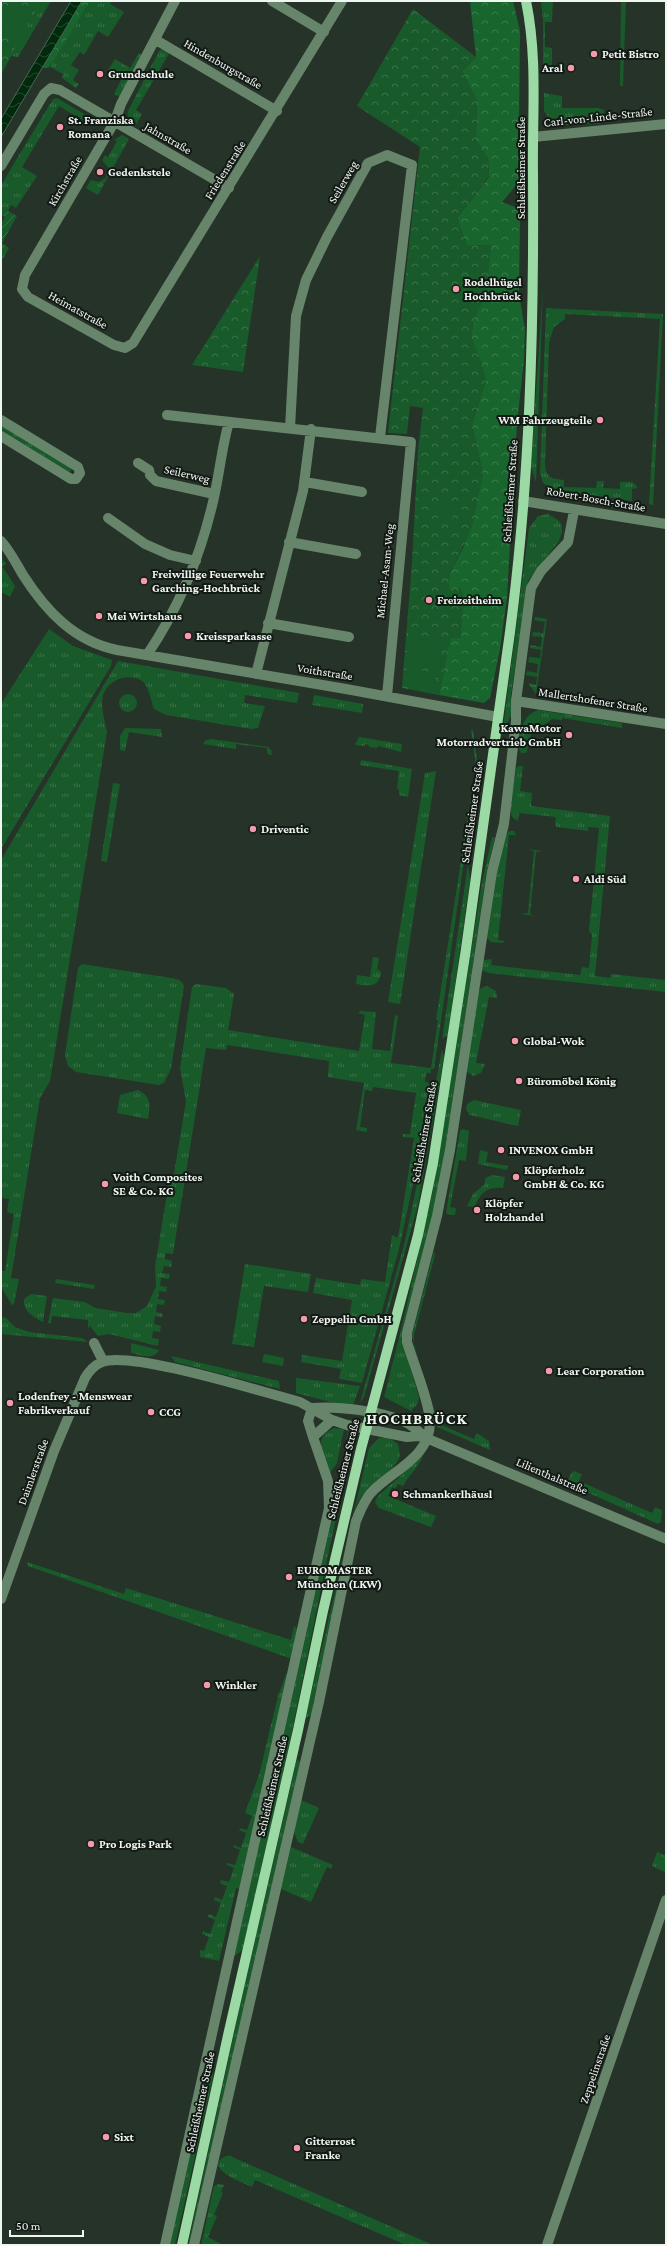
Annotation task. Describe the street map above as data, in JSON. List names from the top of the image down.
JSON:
{
  "streets": {
    "main road": ["Schleißheimer Straße"],
    "street": [
      "Hindenburgstraße",
      "Carl-von-Linde-Straße",
      "Jahnstraße",
      "Friedenstraße",
      "Kirchstraße",
      "Seilerweg",
      "Heimatstraße",
      "Robert-Bosch-Straße",
      "Michael-Asam-Weg",
      "Voithstraße",
      "Mallertshofener Straße",
      "Daimlerstraße",
      "Lilienthalstraße",
      "Zeppelinstraße"
    ]
  },
  "crossings": [
    ["Hindenburgstraße", "Friedenstraße"],
    ["Hindenburgstraße", "Kirchstraße"],
    ["Carl-von-Linde-Straße", "Schleißheimer Straße"],
    ["Jahnstraße", "Friedenstraße"],
    ["Jahnstraße", "Kirchstraße"],
    ["Schleißheimer Straße", "Robert-Bosch-Straße"],
    ["Schleißheimer Straße", "Voithstraße"],
    ["Schleißheimer Straße", "Lilienthalstraße"],
    ["Friedenstraße", "Heimatstraße"],
    ["Kirchstraße", "Heimatstraße"],
    ["Seilerweg", "Michael-Asam-Weg"],
    ["Seilerweg", "Voithstraße"],
    ["Michael-Asam-Weg", "Voithstraße"]
  ],
  "districts": ["HOCHBRÜCK"],
  "places": [
    "Petit Bistro",
    "Aral",
    "Grundschule",
    "St. Franziska Romana",
    "Gedenkstele",
    "Rodelhügel Hochbrück",
    "WM Fahrzeugteile",
    "Freiwillige Feuerwehr Garching-Hochbrück",
    "Freizeitheim",
    "Mei Wirtshaus",
    "Kreissparkasse",
    "KawaMotor Motorradvertrieb GmbH",
    "Driventic",
    "Aldi Süd",
    "Global-Wok",
    "Büromöbel König",
    "INVENOX GmbH",
    "Klöpferholz GmbH & Co. KG",
    "Voith Composites SE & Co. KG",
    "Klöpfer Holzhandel",
    "Zeppelin GmbH",
    "Lear Corporation",
    "Lodenfrey - Menswear Fabrikverkauf",
    "CCG",
    "Schmankerlhäusl",
    "EUROMASTER München (LKW)",
    "Winkler",
    "Pro Logis Park",
    "Sixt",
    "Gitterrost Franke"
  ],
  "scale_bar": "50 m"
}
